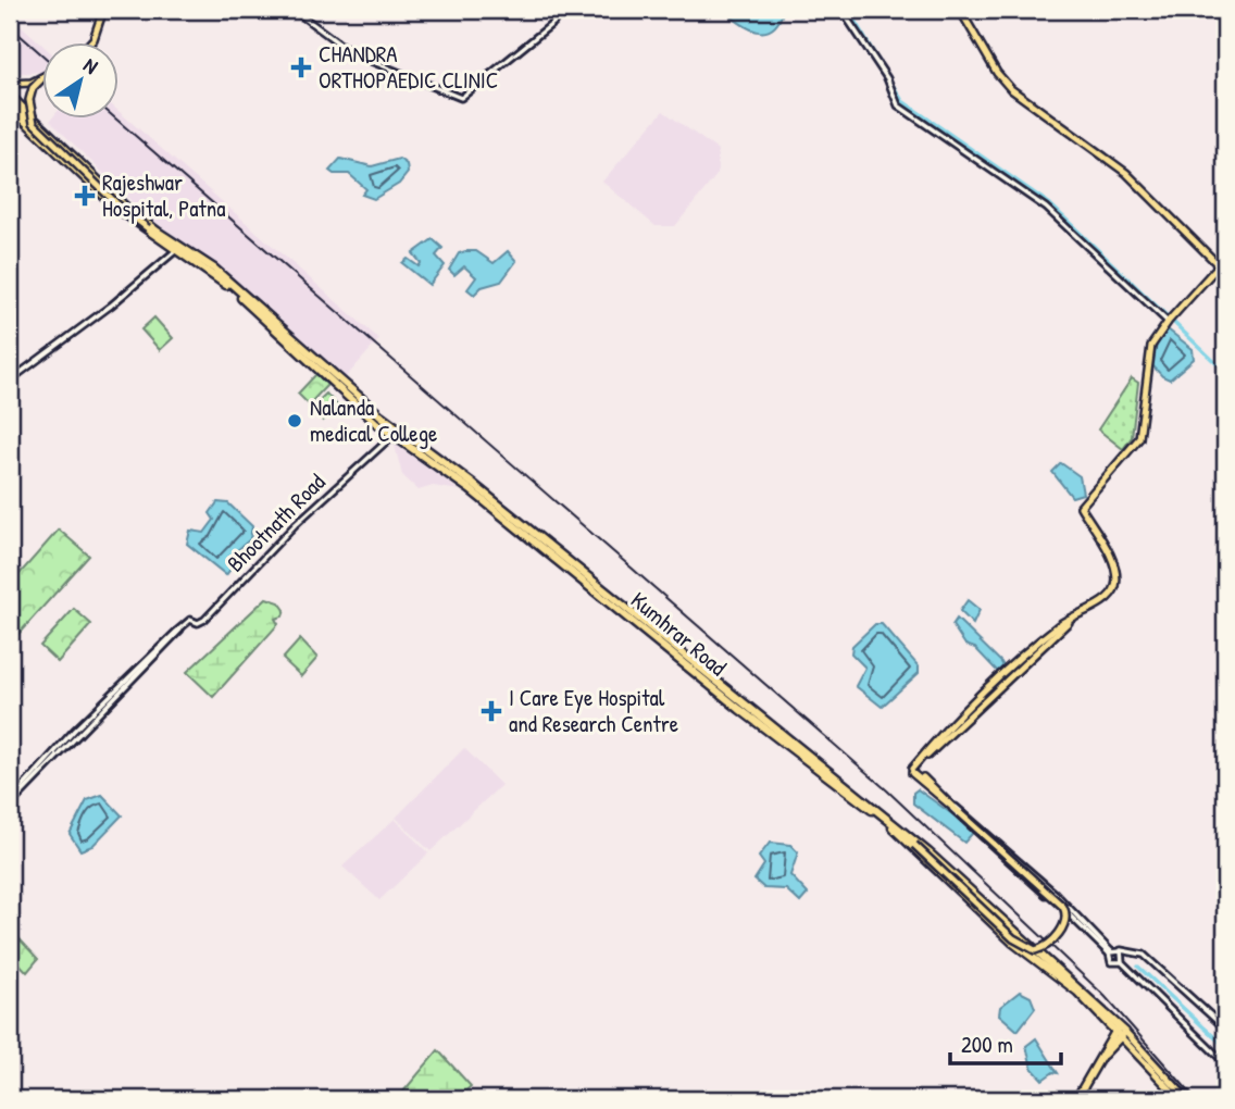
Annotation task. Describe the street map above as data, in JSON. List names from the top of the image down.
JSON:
{
  "streets": {
    "highway": ["Kumhrar Road"],
    "street": ["Bhootnath Road"]
  },
  "crossings": [
    ["Bhootnath Road", "Kumhrar Road"]
  ],
  "places": {
    "health": ["CHANDRA ORTHOPAEDIC CLINIC", "Rajeshwar Hospital, Patna", "I Care Eye Hospital and Research Centre"],
    "other": ["Nalanda medical College"]
  },
  "scale_bar": "200 m",
  "north": "top right"
}
